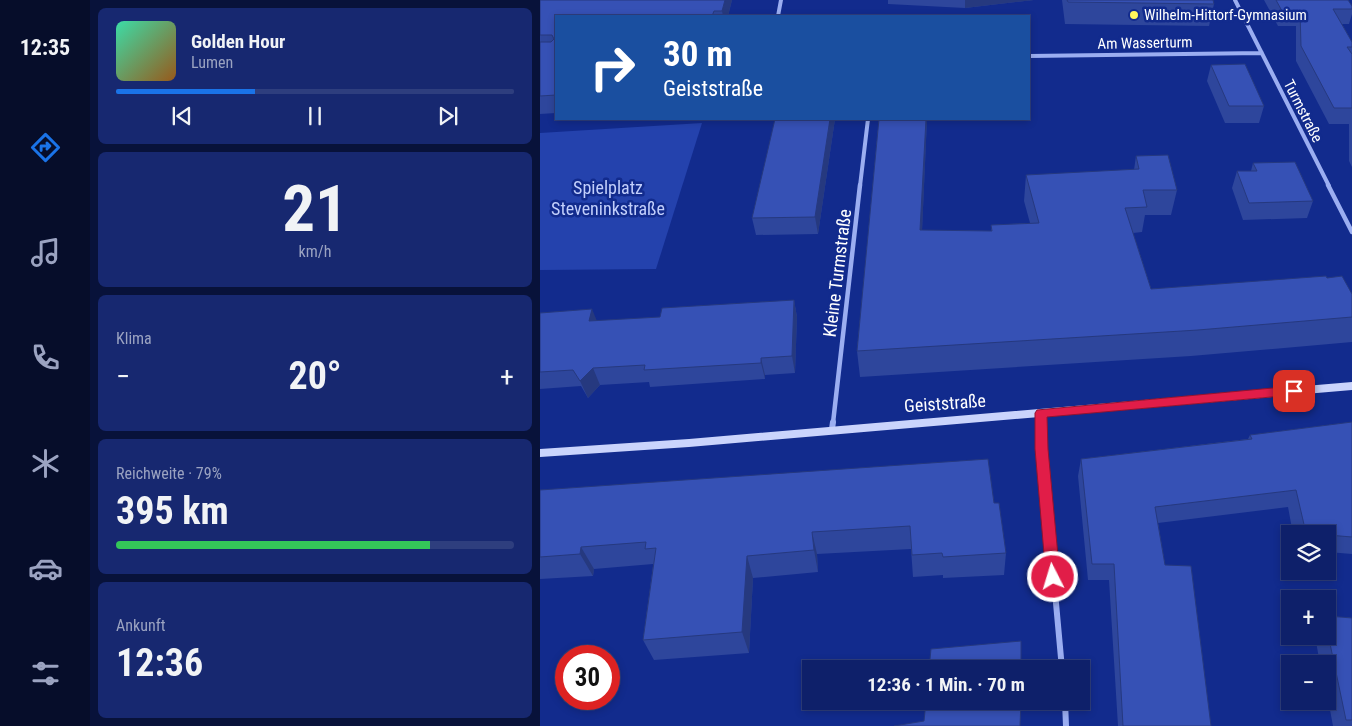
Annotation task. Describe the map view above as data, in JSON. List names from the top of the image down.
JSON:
{
  "streets": {
    "street": [
      "Am Wasserturm",
      "Turmstraße",
      "Kleine Turmstraße",
      "Geiststraße"
    ]
  },
  "crossings": [
    ["Am Wasserturm", "Turmstraße"],
    ["Kleine Turmstraße", "Geiststraße"]
  ],
  "parks": ["Spielplatz Steveninkstraße"],
  "places": ["Wilhelm-Hittorf-Gymnasium"],
  "page": {
    "tabs": "12:35",
    "turn": ["30 m", "Geiststraße"],
    "song": ["Golden Hour", "Lumen"],
    "tile": [
      ["21", "km/h"],
      "Klima",
      ["Reichweite · 79%", "395 km"],
      ["Ankunft", "12:36"]
    ],
    "heat": ["−", "20°", "+"],
    "map_buttons": ["+", "−"],
    "limit": "30",
    "trip": "12:36 · 1 Min. · 70 m"
  }
}
